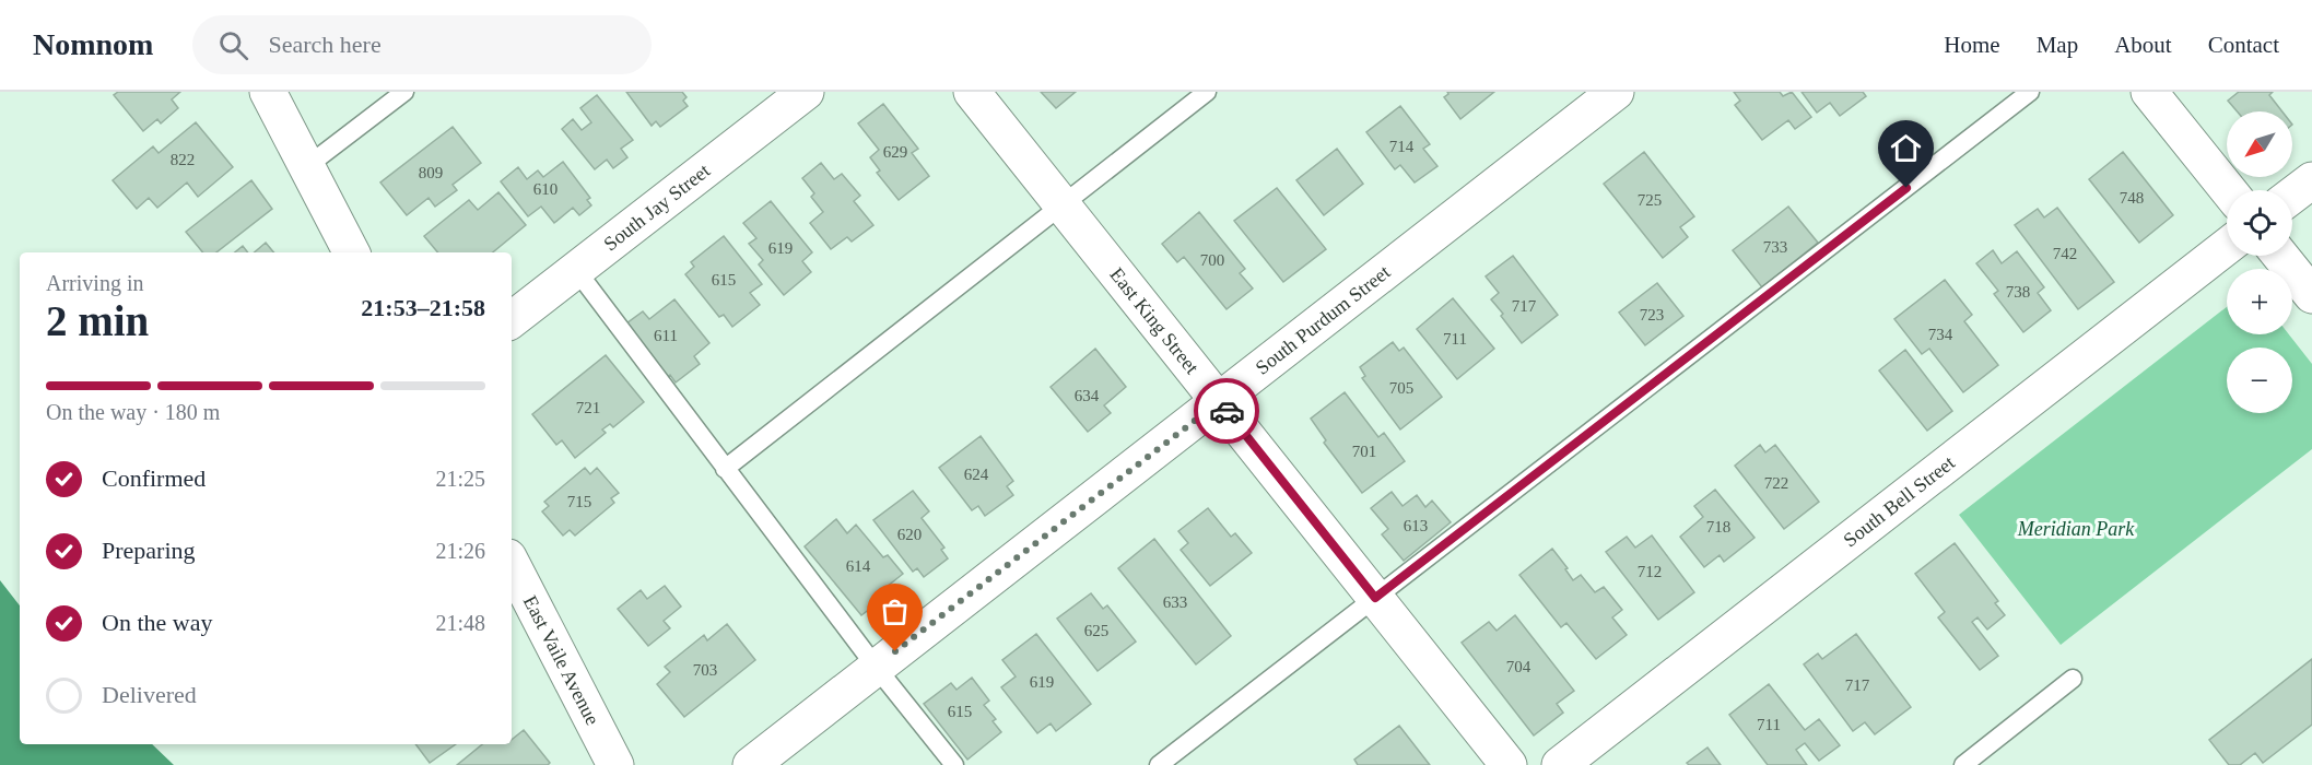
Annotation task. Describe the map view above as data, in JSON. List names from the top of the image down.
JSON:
{
  "streets": {
    "street": [
      "South Jay Street",
      "East King Street",
      "South Purdum Street",
      "South Bell Street",
      "East Vaile Avenue"
    ]
  },
  "crossings": [
    ["East King Street", "South Purdum Street"]
  ],
  "parks": ["Meridian Park"],
  "house_numbers": [
    "714",
    "629",
    "822",
    "809",
    "610",
    "748",
    "725",
    "733",
    "619",
    "742",
    "700",
    "615",
    "738",
    "717",
    "723",
    "734",
    "611",
    "711",
    "705",
    "634",
    "721",
    "701",
    "624",
    "722",
    "715",
    "613",
    "718",
    "620",
    "614",
    "712",
    "633",
    "625",
    "704",
    "703",
    "619",
    "717",
    "615",
    "711"
  ],
  "north": "bottom left",
  "page": {
    "header": "Nomnom",
    "search": "Search here",
    "nav": [
      "Home",
      "Map",
      "About",
      "Contact"
    ],
    "map_buttons": ["+", "−"],
    "heading": ["2 min", "Arriving in", "21:53–21:58"],
    "bar": "On the way · 180 m",
    "list": [
      ["Confirmed", "21:25"],
      ["Preparing", "21:26"],
      ["On the way", "21:48"],
      "Delivered"
    ]
  }
}
